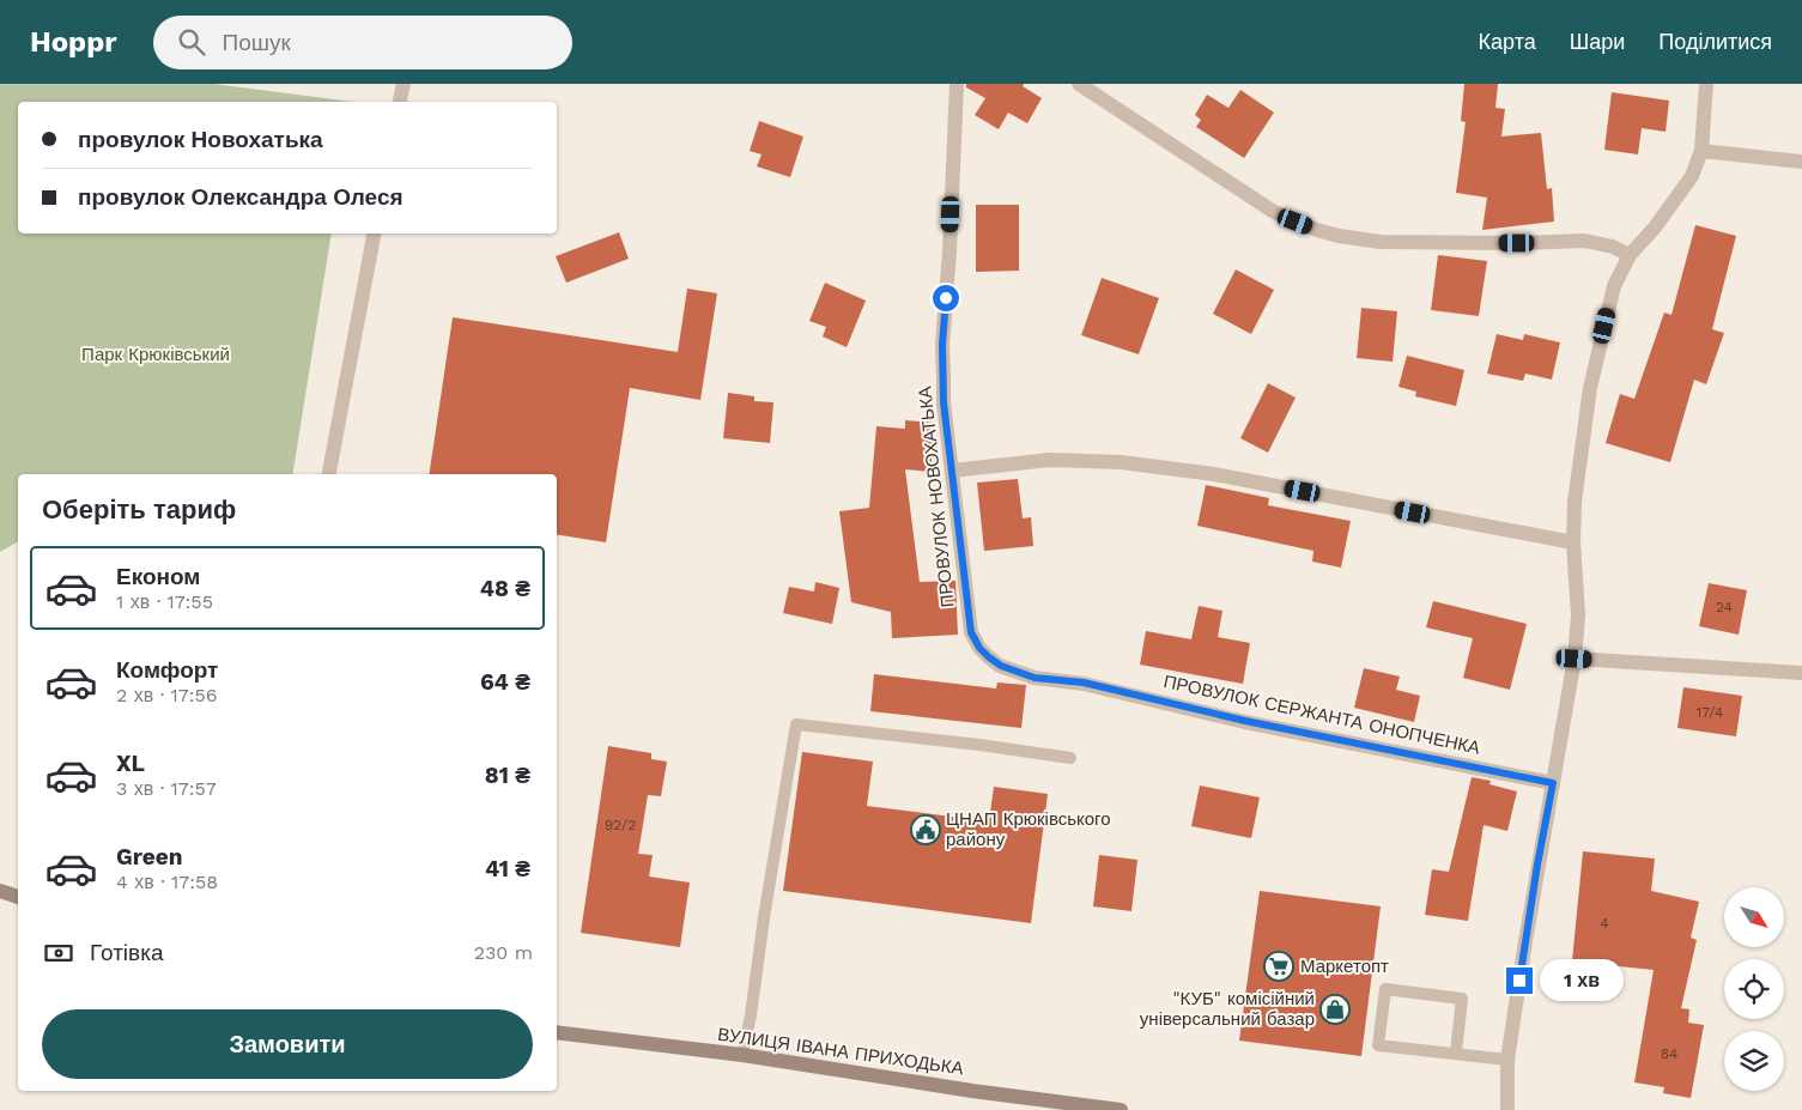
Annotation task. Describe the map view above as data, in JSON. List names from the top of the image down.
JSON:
{
  "streets": {
    "main road": ["ВУЛИЦЯ ІВАНА ПРИХОДЬКА"],
    "street": ["ПРОВУЛОК НОВОХАТЬКА", "ПРОВУЛОК СЕРЖАНТА ОНОПЧЕНКА"]
  },
  "crossings": [
    ["ПРОВУЛОК НОВОХАТЬКА", "ПРОВУЛОК СЕРЖАНТА ОНОПЧЕНКА"]
  ],
  "parks": ["Парк Крюківський"],
  "places": {
    "public building": ["ЦНАП Крюківського району"],
    "supermarket": ["Маркетопт"],
    "shop": ["\"КУБ\" комісійний універсальний базар"]
  },
  "house_numbers": [
    "24",
    "17/4",
    "92/2",
    "4",
    "84"
  ],
  "north": "bottom right",
  "page": {
    "header": "Hoppr",
    "search": "Пошук",
    "nav": ["Карта", "Шари", "Поділитися"],
    "banner": ["провулок Новохатька", "провулок Олександра Олеся"],
    "heading": "Оберіть тариф",
    "list": [
      {
        "name": "Економ",
        "note": "1 хв · 17:55",
        "value": "48 ₴"
      },
      {
        "name": "Комфорт",
        "note": "2 хв · 17:56",
        "value": "64 ₴"
      },
      {
        "name": "XL",
        "note": "3 хв · 17:57",
        "value": "81 ₴"
      },
      {
        "name": "Green",
        "note": "4 хв · 17:58",
        "value": "41 ₴"
      }
    ],
    "pay": ["Готівка", "230 m"],
    "bubble": "1 хв",
    "buttons": "Замовити"
  }
}
